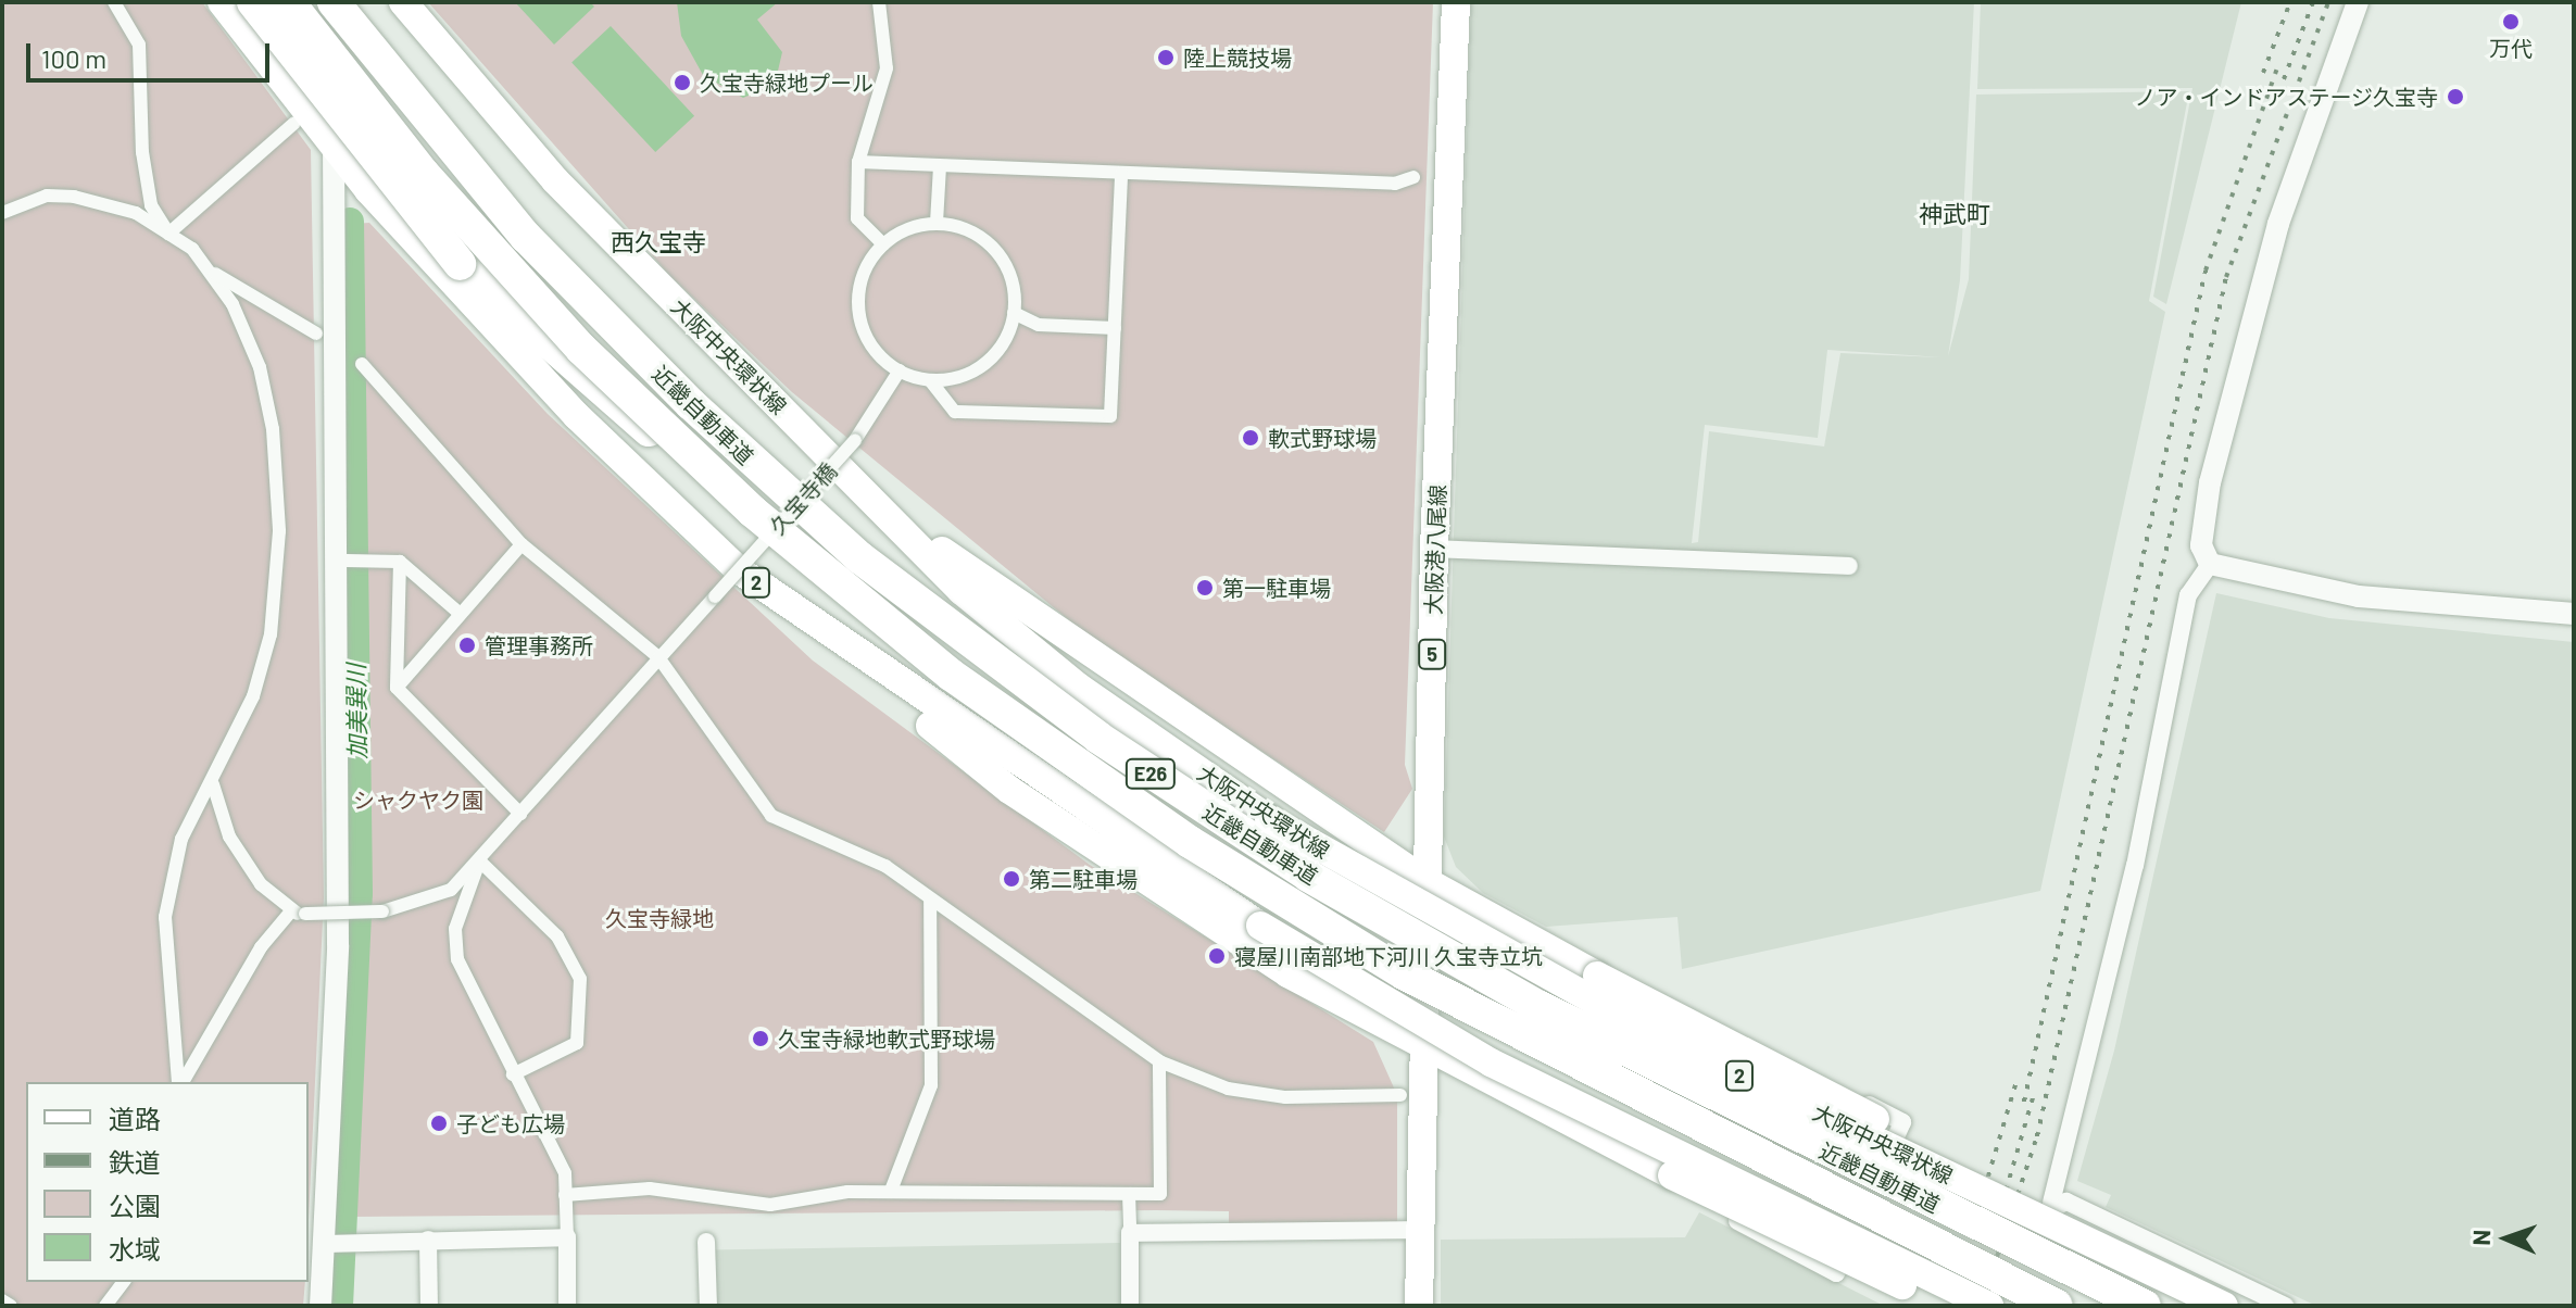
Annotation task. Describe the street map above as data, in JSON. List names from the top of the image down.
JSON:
{
  "streets": {
    "highway": ["近畿自動車道", "E26"],
    "main road": [
      "大阪中央環状線",
      "大阪港八尾線",
      "2",
      "5"
    ],
    "street": ["久宝寺橋"]
  },
  "crossings": [
    ["大阪中央環状線", "2"],
    ["大阪港八尾線", "2"]
  ],
  "districts": ["神武町", "西久宝寺"],
  "water": ["加美巽川"],
  "parks": ["シャクヤク園", "久宝寺緑地"],
  "places": [
    "万代",
    "陸上競技場",
    "久宝寺緑地プール",
    "ノア・インドアステージ久宝寺",
    "軟式野球場",
    "第一駐車場",
    "管理事務所",
    "第二駐車場",
    "寝屋川南部地下河川 久宝寺立坑",
    "久宝寺緑地軟式野球場",
    "子ども広場"
  ],
  "legend": [
    "道路",
    "鉄道",
    "公園",
    "水域"
  ],
  "scale_bar": "100 m",
  "north": "left"
}
